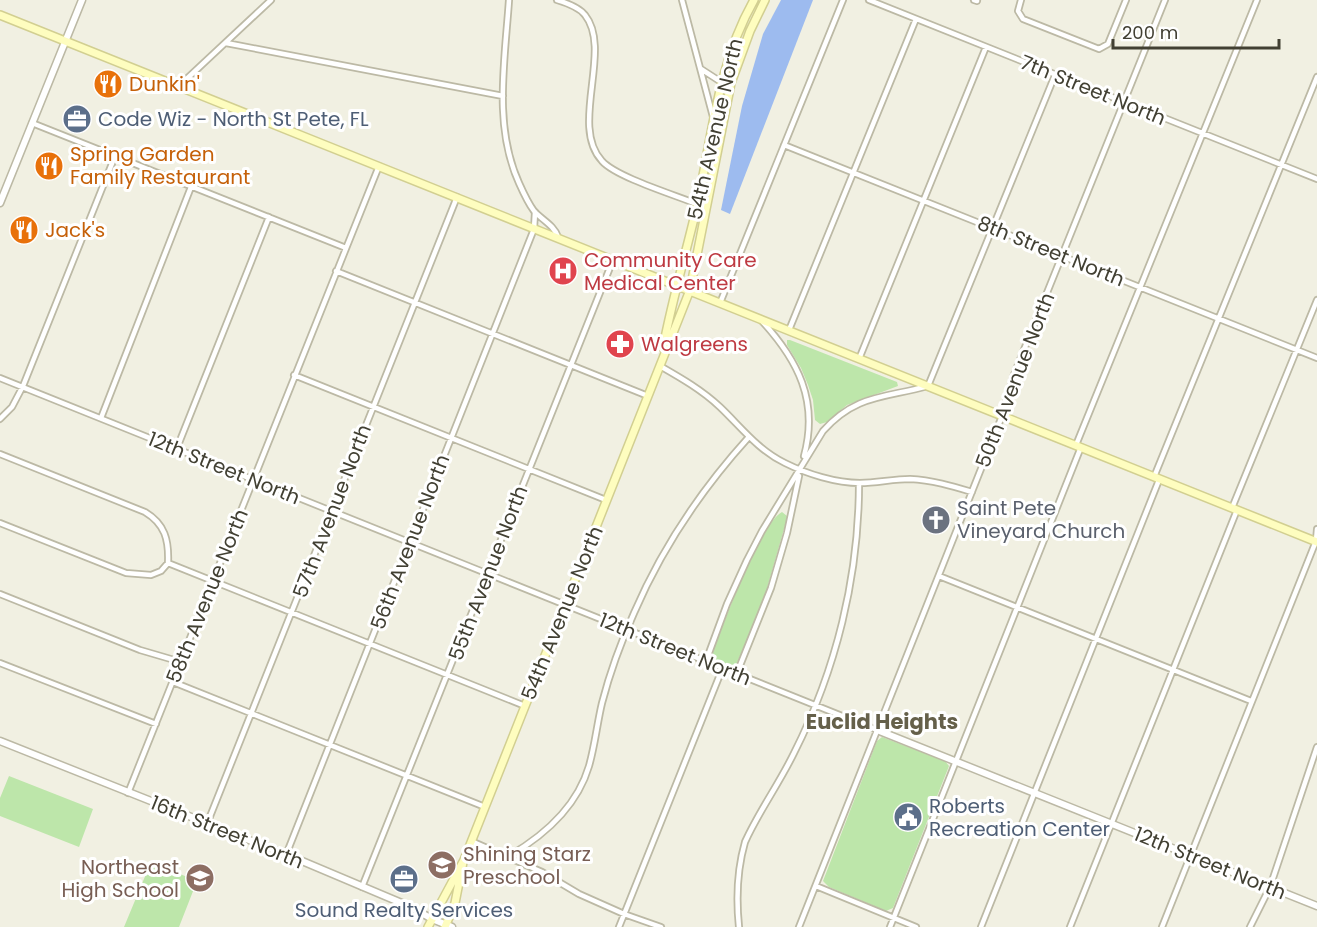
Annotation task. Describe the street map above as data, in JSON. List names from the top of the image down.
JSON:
{
  "streets": {
    "main road": ["54th Avenue North"],
    "street": [
      "7th Street North",
      "8th Street North",
      "50th Avenue North",
      "12th Street North",
      "57th Avenue North",
      "56th Avenue North",
      "55th Avenue North",
      "58th Avenue North",
      "16th Street North"
    ]
  },
  "crossings": [
    ["7th Street North", "50th Avenue North"],
    ["54th Avenue North", "12th Street North"],
    ["54th Avenue North", "16th Street North"],
    ["8th Street North", "50th Avenue North"],
    ["50th Avenue North", "12th Street North"],
    ["12th Street North", "57th Avenue North"],
    ["12th Street North", "56th Avenue North"],
    ["12th Street North", "55th Avenue North"],
    ["12th Street North", "58th Avenue North"],
    ["57th Avenue North", "16th Street North"],
    ["56th Avenue North", "16th Street North"],
    ["55th Avenue North", "16th Street North"],
    ["58th Avenue North", "16th Street North"]
  ],
  "districts": ["Euclid Heights"],
  "places": {
    "restaurant": ["Dunkin'", "Spring Garden Family Restaurant", "Jack's"],
    "office": ["Code Wiz - North St Pete, FL", "Sound Realty Services"],
    "hospital": ["Community Care Medical Center"],
    "pharmacy": ["Walgreens"],
    "church": ["Saint Pete Vineyard Church"],
    "public building": ["Roberts Recreation Center"],
    "school or university": ["Shining Starz Preschool", "Northeast High School"]
  },
  "scale_bar": "200 m"
}
